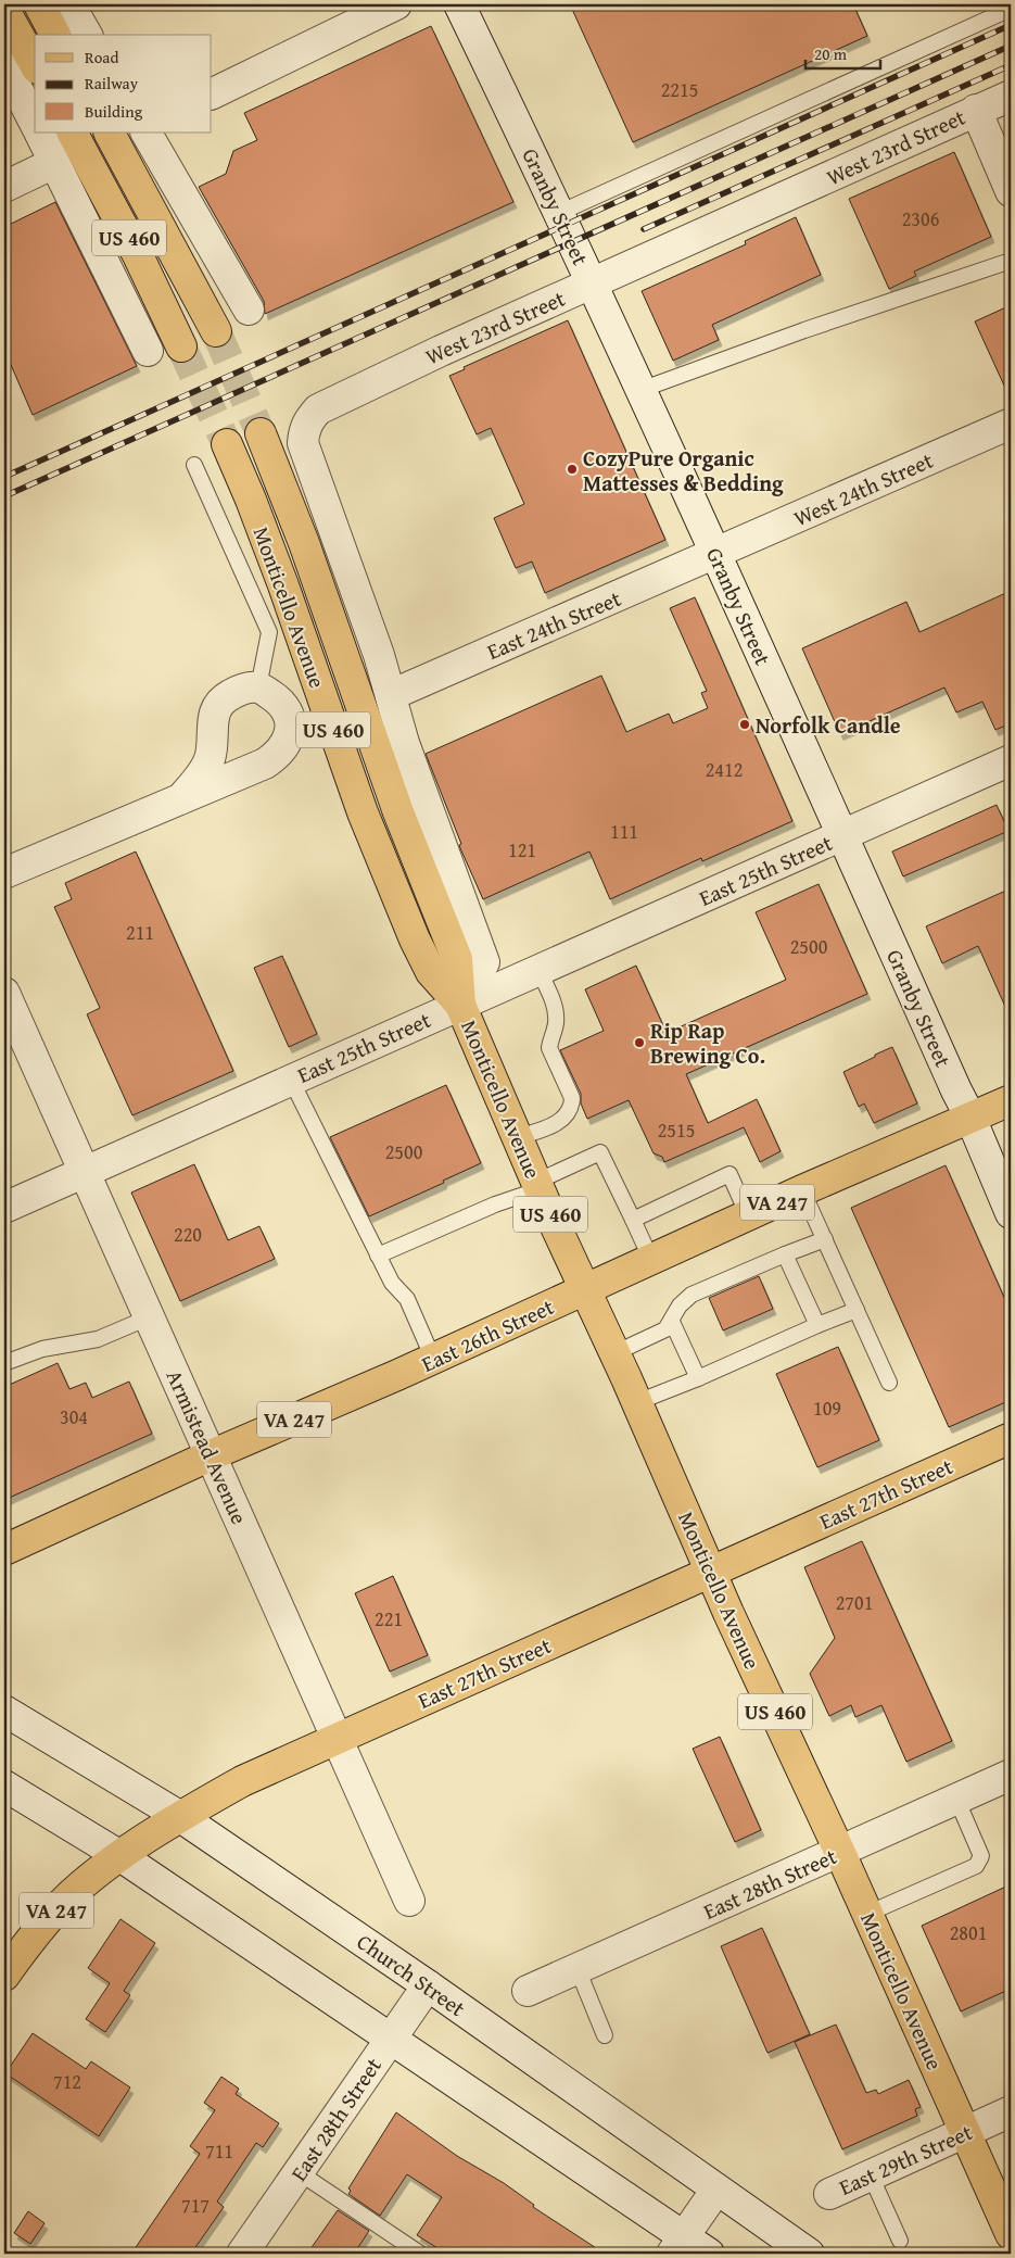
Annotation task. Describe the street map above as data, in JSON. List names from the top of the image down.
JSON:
{
  "streets": {
    "main road": [
      "US 460",
      "Monticello Avenue",
      "VA 247",
      "East 26th Street",
      "East 27th Street"
    ],
    "street": [
      "West 23rd Street",
      "Granby Street",
      "West 24th Street",
      "East 24th Street",
      "East 25th Street",
      "Armistead Avenue",
      "East 28th Street",
      "Church Street",
      "East 29th Street"
    ]
  },
  "crossings": [
    ["West 23rd Street", "Granby Street"],
    ["West 23rd Street", "Monticello Avenue"],
    ["West 23rd Street", "East 24th Street"],
    ["West 23rd Street", "East 25th Street"],
    ["Granby Street", "West 24th Street"],
    ["Granby Street", "East 24th Street"],
    ["Granby Street", "East 25th Street"],
    ["Granby Street", "VA 247"],
    ["Granby Street", "East 26th Street"],
    ["West 24th Street", "East 24th Street"],
    ["Monticello Avenue", "East 25th Street"],
    ["Monticello Avenue", "East 26th Street"],
    ["Monticello Avenue", "East 27th Street"],
    ["Monticello Avenue", "East 28th Street"],
    ["Monticello Avenue", "East 29th Street"],
    ["East 25th Street", "Armistead Avenue"],
    ["VA 247", "East 26th Street"],
    ["East 26th Street", "Armistead Avenue"],
    ["Armistead Avenue", "East 27th Street"],
    ["East 27th Street", "Church Street"],
    ["East 28th Street", "Church Street"]
  ],
  "places": ["CozyPure Organic Mattesses & Bedding", "Norfolk Candle", "Rip Rap Brewing Co."],
  "house_numbers": [
    "2215",
    "2306",
    "2412",
    "111",
    "121",
    "211",
    "2500",
    "2515",
    "2500",
    "220",
    "109",
    "304",
    "2701",
    "221",
    "2801",
    "712",
    "711",
    "717"
  ],
  "legend": ["Road", "Railway", "Building"],
  "scale_bar": "20 m"
}
